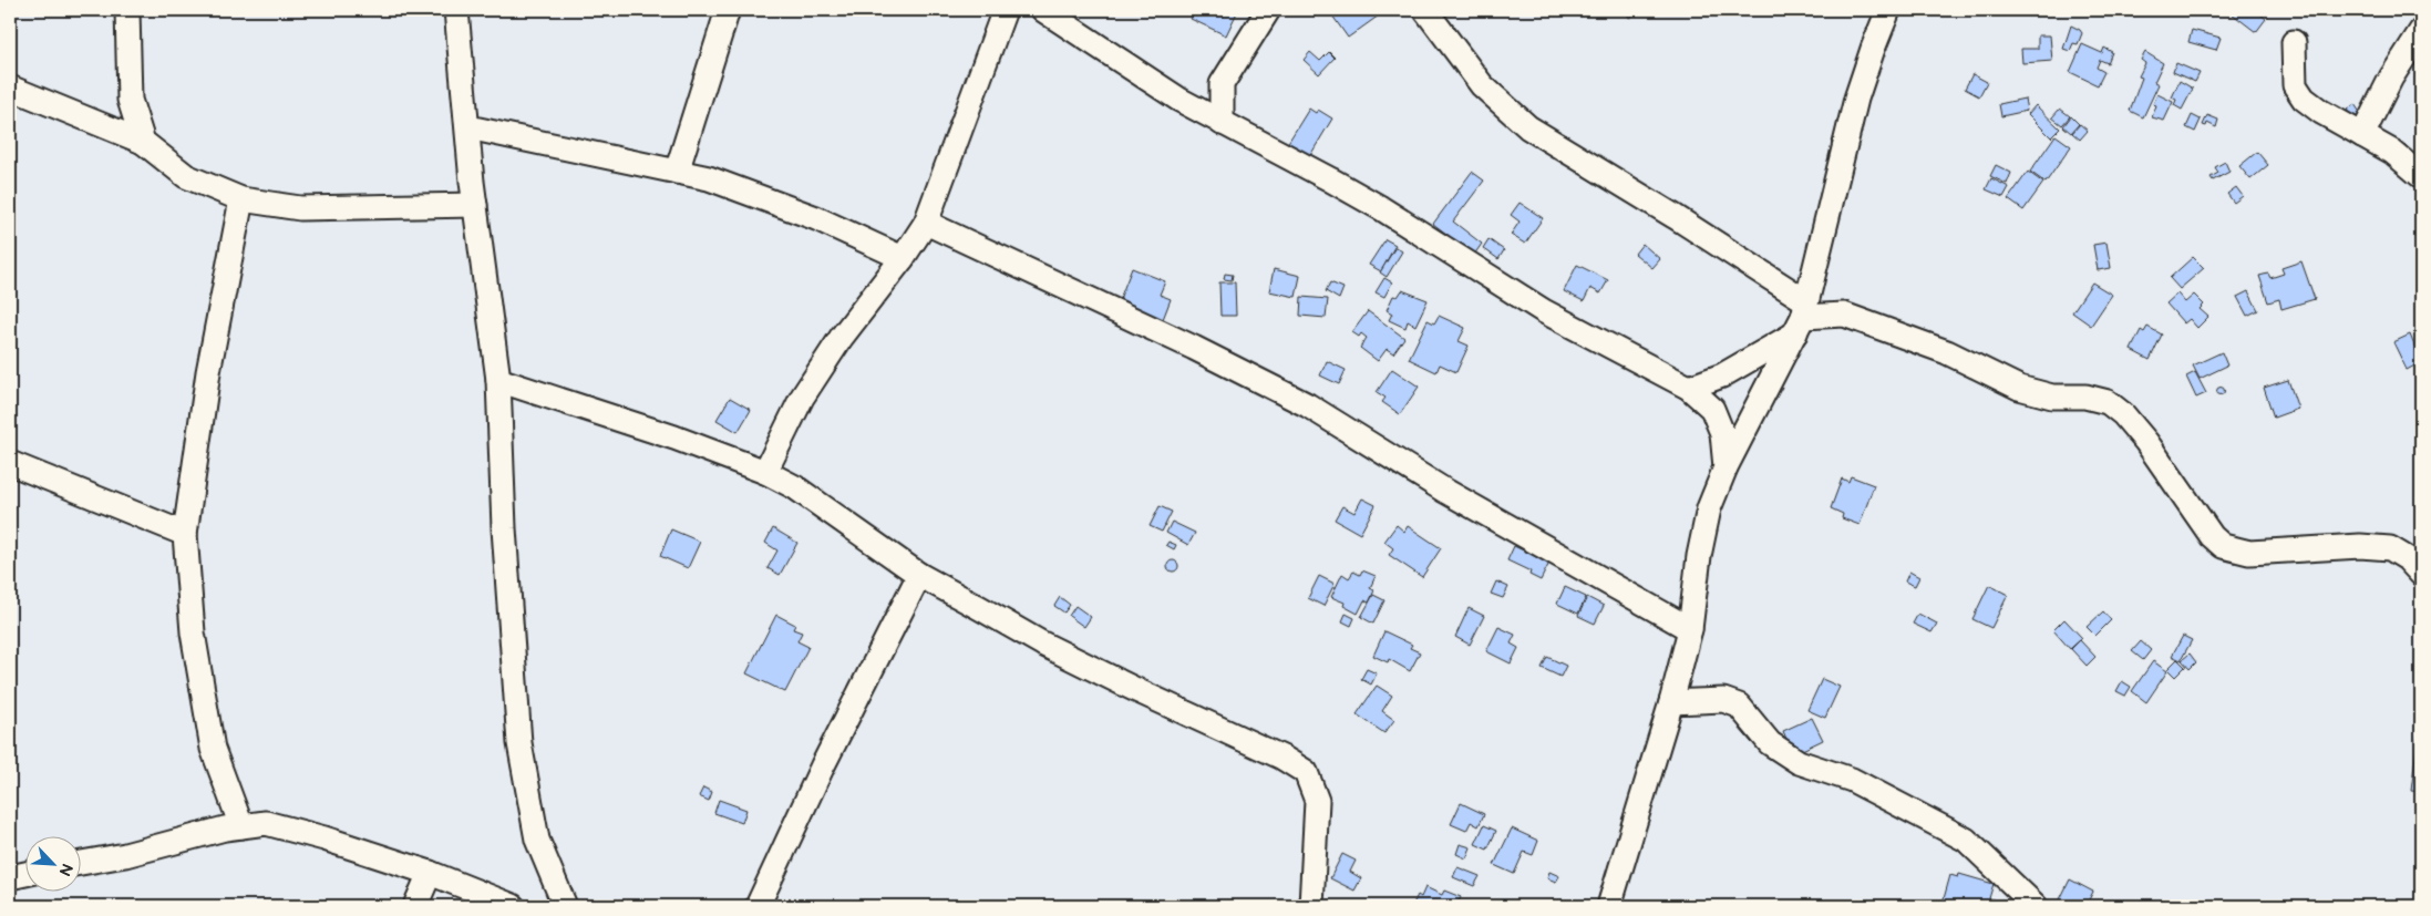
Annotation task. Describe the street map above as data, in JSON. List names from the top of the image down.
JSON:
{
  "north": "bottom right"
}
